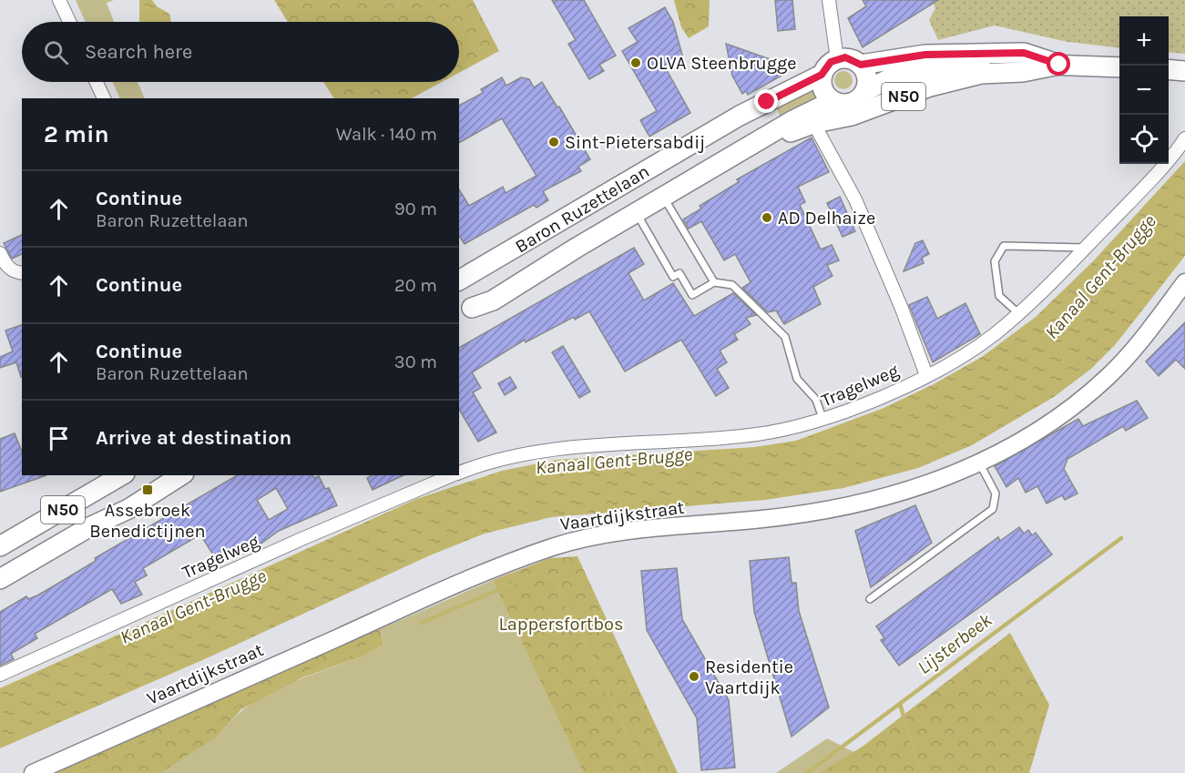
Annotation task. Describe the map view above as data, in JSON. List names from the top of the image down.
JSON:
{
  "streets": {
    "main road": ["N50", "Baron Ruzettelaan"],
    "street": ["Tragelweg", "Vaartdijkstraat"]
  },
  "crossings": [
    ["N50", "Baron Ruzettelaan"]
  ],
  "water": ["Kanaal Gent-Brugge", "Lijsterbeek"],
  "parks": ["Lappersfortbos"],
  "places": {
    "other": [
      "OLVA Steenbrugge",
      "Sint-Pietersabdij",
      "AD Delhaize",
      "Residentie Vaartdijk"
    ],
    "transit": ["Assebroek Benedictijnen"]
  },
  "page": {
    "map_buttons": ["+", "−"],
    "search": "Search here",
    "heading": ["2 min", "Walk · 140 m"],
    "list": [
      ["Continue", "Baron Ruzettelaan", "90 m"],
      ["Continue", "20 m"],
      ["Continue", "Baron Ruzettelaan", "30 m"],
      "Arrive at destination"
    ]
  }
}
